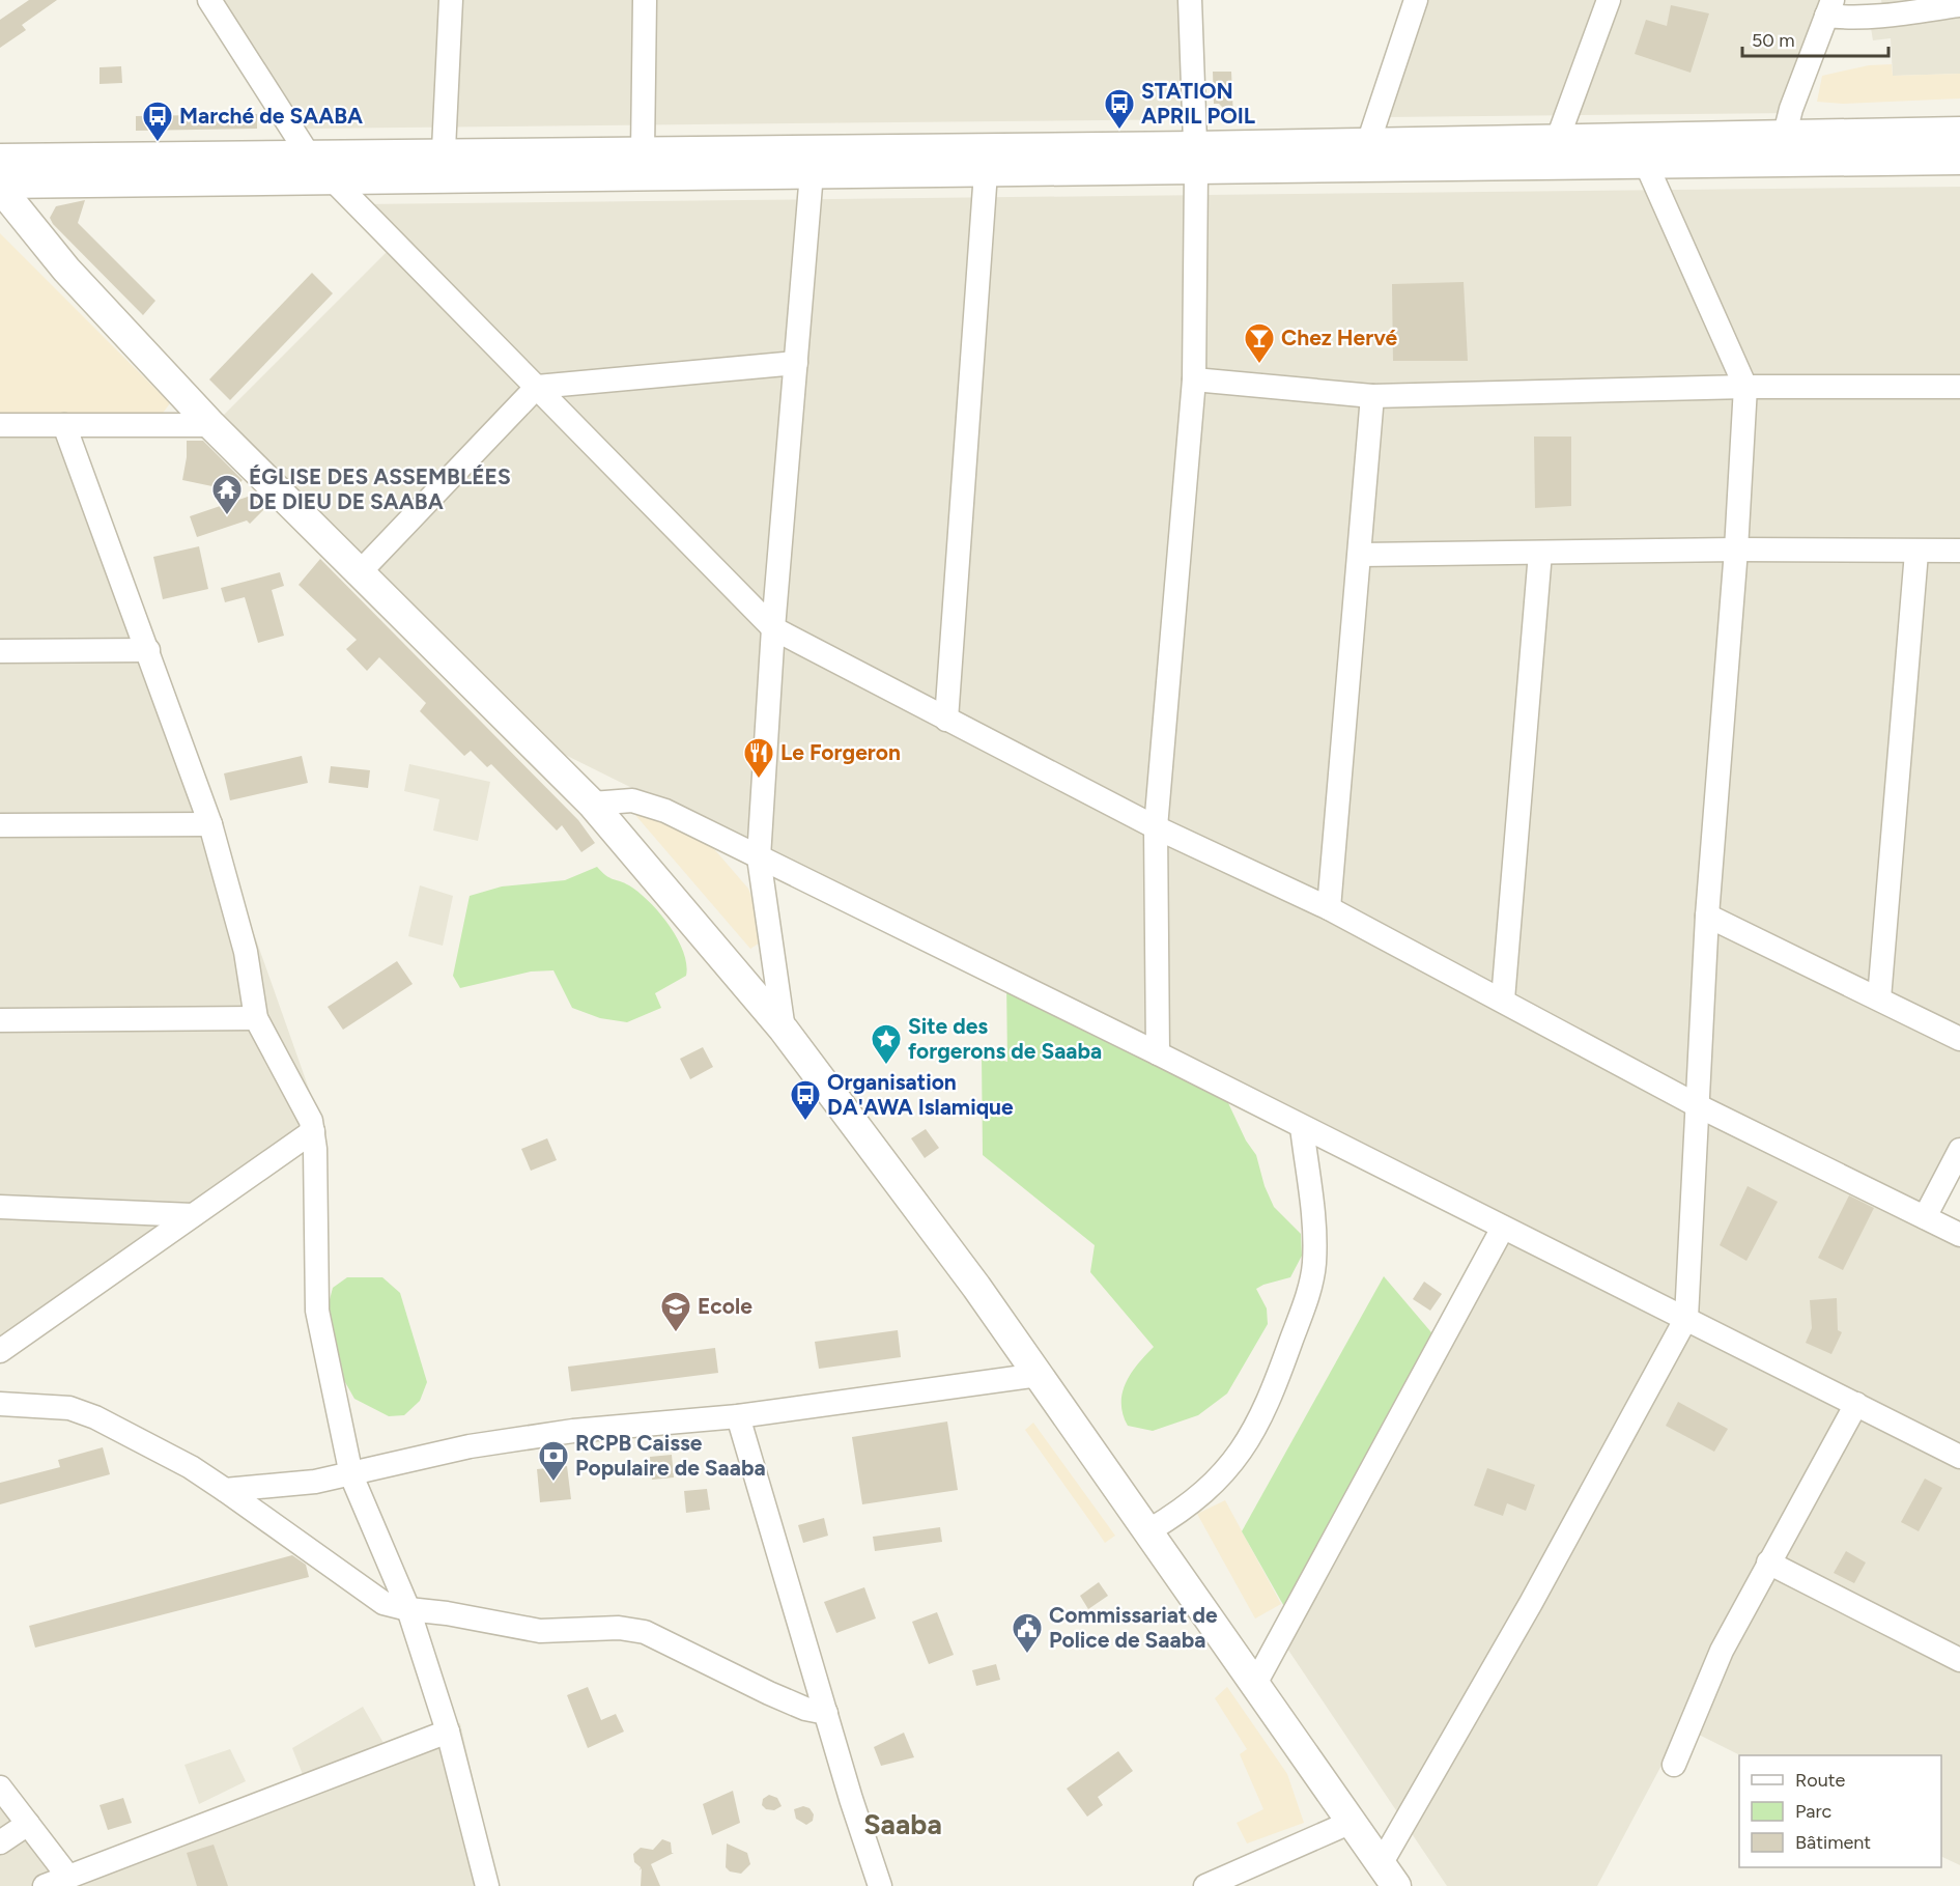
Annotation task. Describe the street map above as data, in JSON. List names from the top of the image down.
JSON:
{
  "districts": ["Saaba"],
  "places": {
    "bus stop": ["STATION APRIL POIL", "Marché de SAABA", "Organisation DA'AWA Islamique"],
    "bar": ["Chez Hervé"],
    "temple": ["ÉGLISE DES ASSEMBLÉES DE DIEU DE SAABA"],
    "restaurant": ["Le Forgeron"],
    "place": ["Site des forgerons de Saaba"],
    "school or university": ["Ecole"],
    "bank": ["RCPB Caisse Populaire de Saaba"],
    "public building": ["Commissariat de Police de Saaba"]
  },
  "legend": ["Route", "Parc", "Bâtiment"],
  "scale_bar": "50 m"
}
